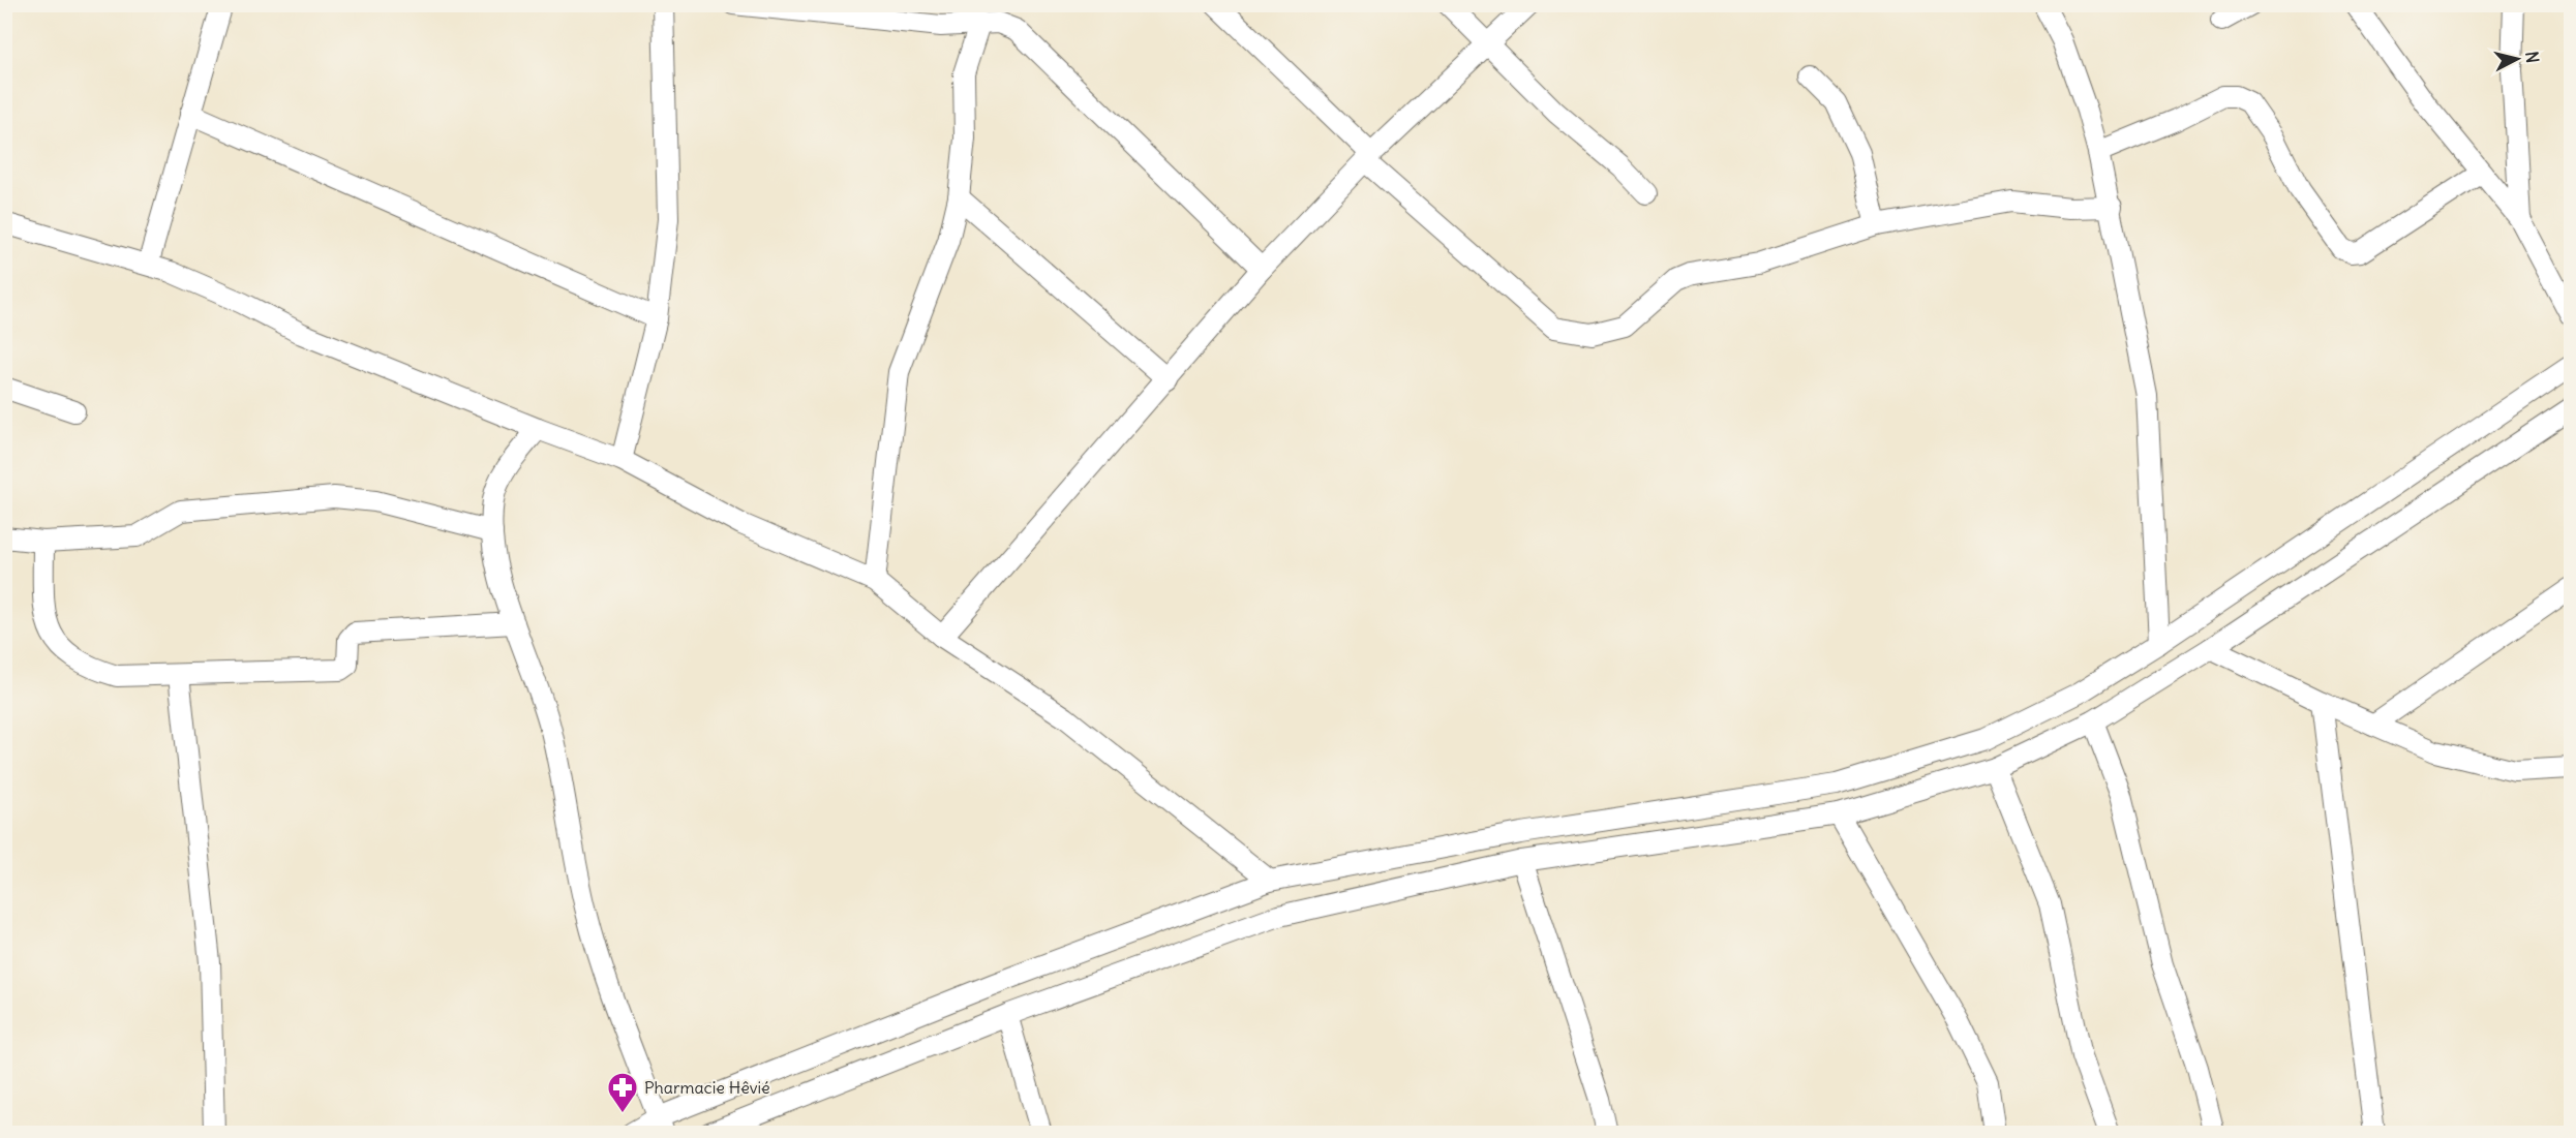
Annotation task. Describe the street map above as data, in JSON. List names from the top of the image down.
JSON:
{
  "places": {
    "pharmacy": ["Pharmacie Hêvié"]
  },
  "north": "right"
}
